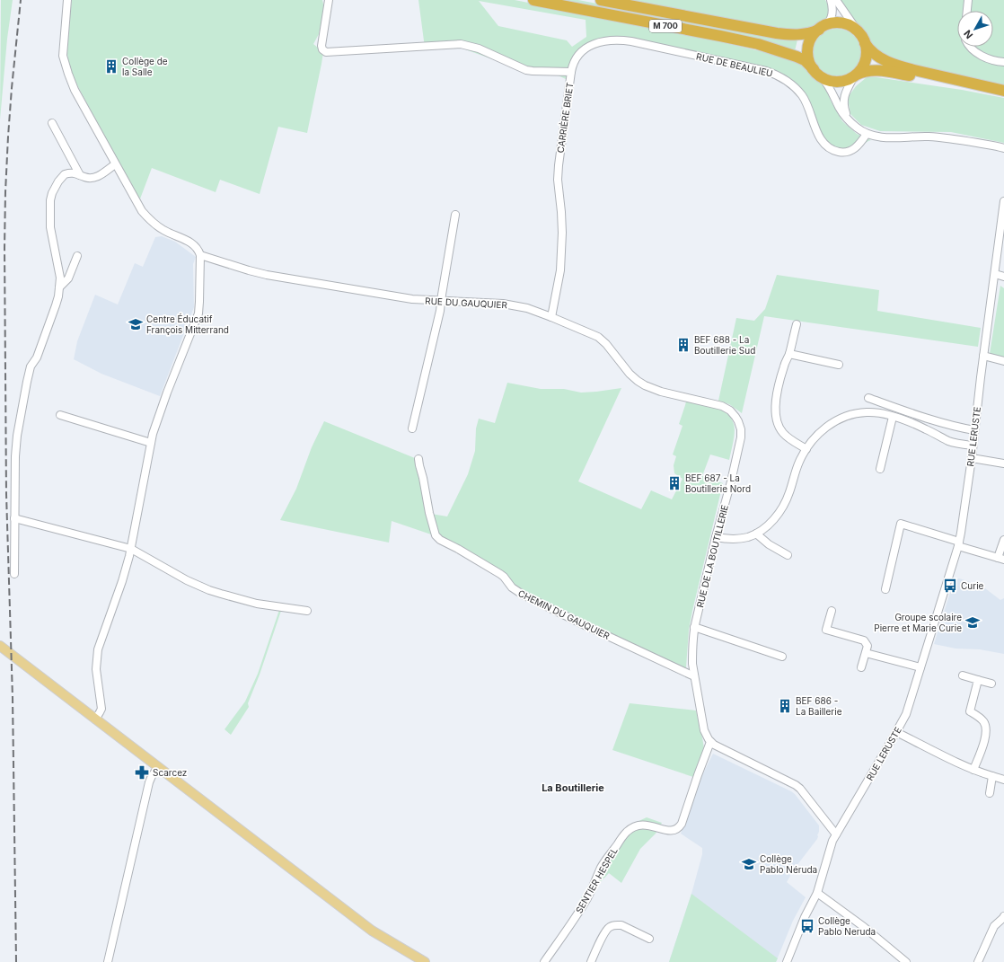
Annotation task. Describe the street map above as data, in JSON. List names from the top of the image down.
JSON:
{
  "streets": {
    "highway": ["M 700"],
    "street": [
      "RUE DE BEAULIEU",
      "CARRIÈRE BRIET",
      "RUE DU GAUQUIER",
      "RUE LERUSTE",
      "RUE DE LA BOUTILLERIE",
      "CHEMIN DU GAUQUIER",
      "SENTIER HESPEL"
    ]
  },
  "crossings": [
    ["RUE DE BEAULIEU", "CARRIÈRE BRIET"],
    ["CARRIÈRE BRIET", "RUE DU GAUQUIER"],
    ["RUE DU GAUQUIER", "RUE DE LA BOUTILLERIE"],
    ["RUE DE LA BOUTILLERIE", "CHEMIN DU GAUQUIER"],
    ["RUE DE LA BOUTILLERIE", "SENTIER HESPEL"]
  ],
  "districts": ["La Boutillerie"],
  "places": {
    "building": [
      "Collège de la Salle",
      "BEF 688 - La Boutillerie Sud",
      "BEF 687 - La Boutillerie Nord",
      "BEF 686 - La Baillerie"
    ],
    "school or university": ["Centre Éducatif François Mitterrand", "Groupe scolaire Pierre et Marie Curie", "Collège Pablo Néruda"],
    "bus stop": ["Curie", "Collège Pablo Neruda"],
    "pharmacy": ["Scarcez"]
  },
  "north": "bottom left"
}
